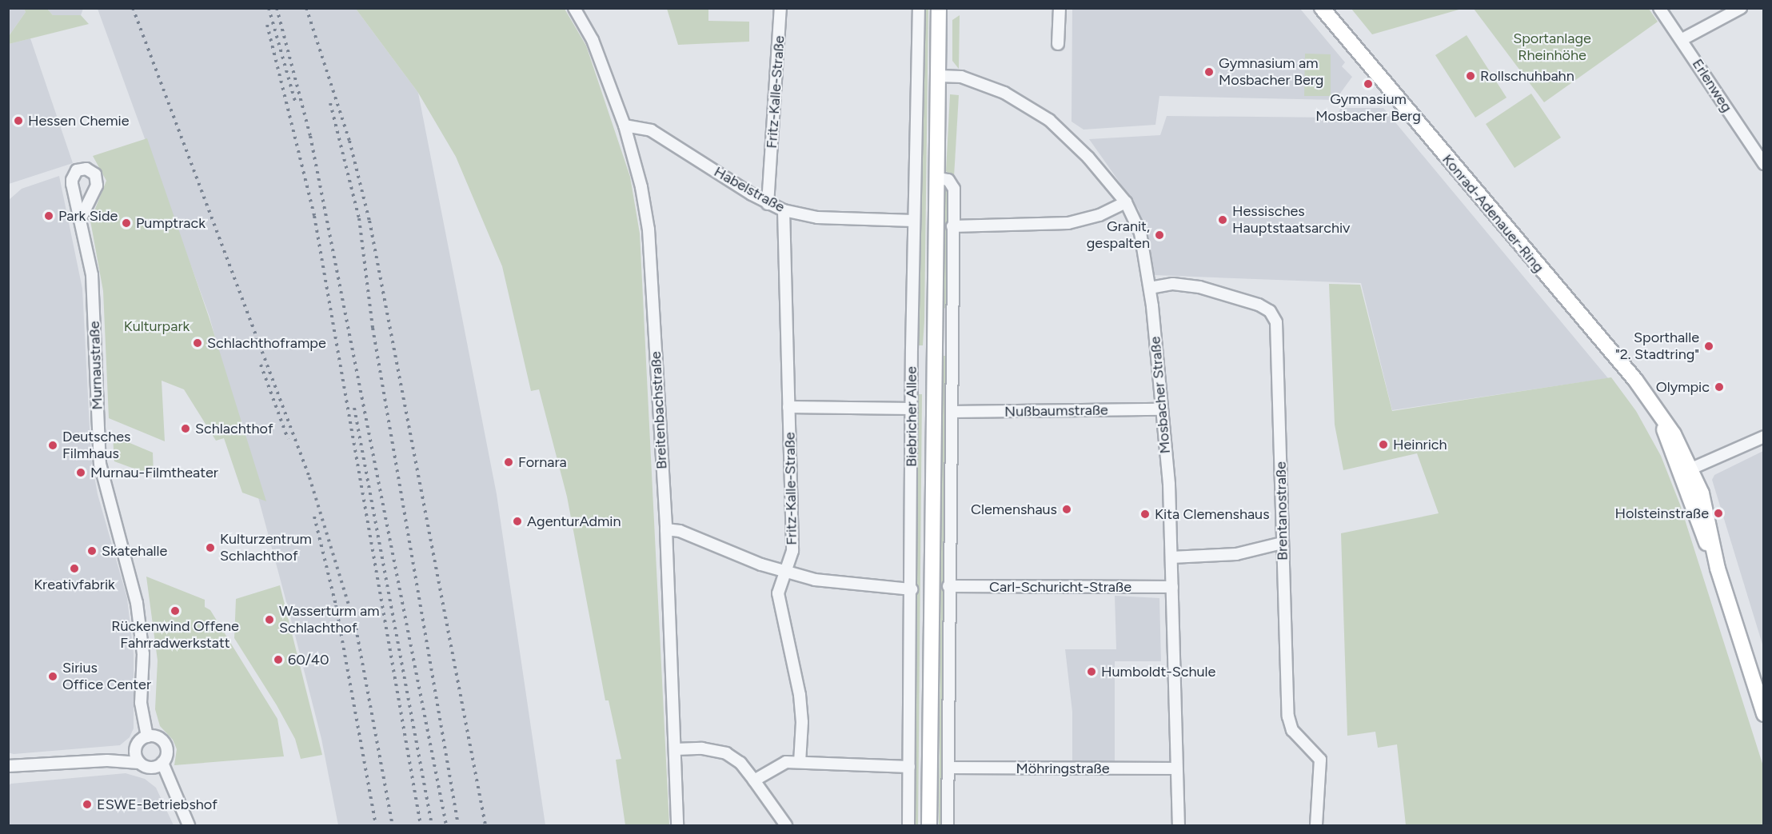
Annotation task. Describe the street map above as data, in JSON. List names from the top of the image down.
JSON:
{
  "streets": {
    "main road": ["Konrad-Adenauer-Ring", "Biebricher Allee"],
    "street": [
      "Erlenweg",
      "Fritz-Kalle-Straße",
      "Habelstraße",
      "Murnaustraße",
      "Mosbacher Straße",
      "Breitenbachstraße",
      "Nußbaumstraße",
      "Brentanostraße",
      "Carl-Schuricht-Straße",
      "Möhringstraße"
    ]
  },
  "crossings": [
    ["Fritz-Kalle-Straße", "Habelstraße"],
    ["Habelstraße", "Breitenbachstraße"],
    ["Habelstraße", "Biebricher Allee"],
    ["Mosbacher Straße", "Nußbaumstraße"],
    ["Mosbacher Straße", "Biebricher Allee"],
    ["Mosbacher Straße", "Brentanostraße"],
    ["Mosbacher Straße", "Carl-Schuricht-Straße"],
    ["Mosbacher Straße", "Möhringstraße"]
  ],
  "parks": ["Sportanlage Rheinhöhe", "Kulturpark"],
  "places": [
    "Gymnasium am Mosbacher Berg",
    "Rollschuhbahn",
    "Gymnasium Mosbacher Berg",
    "Hessen Chemie",
    "Park Side",
    "Hessisches Hauptstaatsarchiv",
    "Pumptrack",
    "Granit, gespalten",
    "Schlachthoframpe",
    "Sporthalle \"2. Stadtring\"",
    "Olympic",
    "Schlachthof",
    "Heinrich",
    "Deutsches Filmhaus",
    "Fornara",
    "Murnau-Filmtheater",
    "Clemenshaus",
    "Holsteinstraße",
    "Kita Clemenshaus",
    "AgenturAdmin",
    "Kulturzentrum Schlachthof",
    "Skatehalle",
    "Kreativfabrik",
    "Rückenwind Offene Fahrradwerkstatt",
    "Wasserturm am Schlachthof",
    "60/40",
    "Humboldt-Schule",
    "Sirius Office Center",
    "ESWE-Betriebshof"
  ]
}
